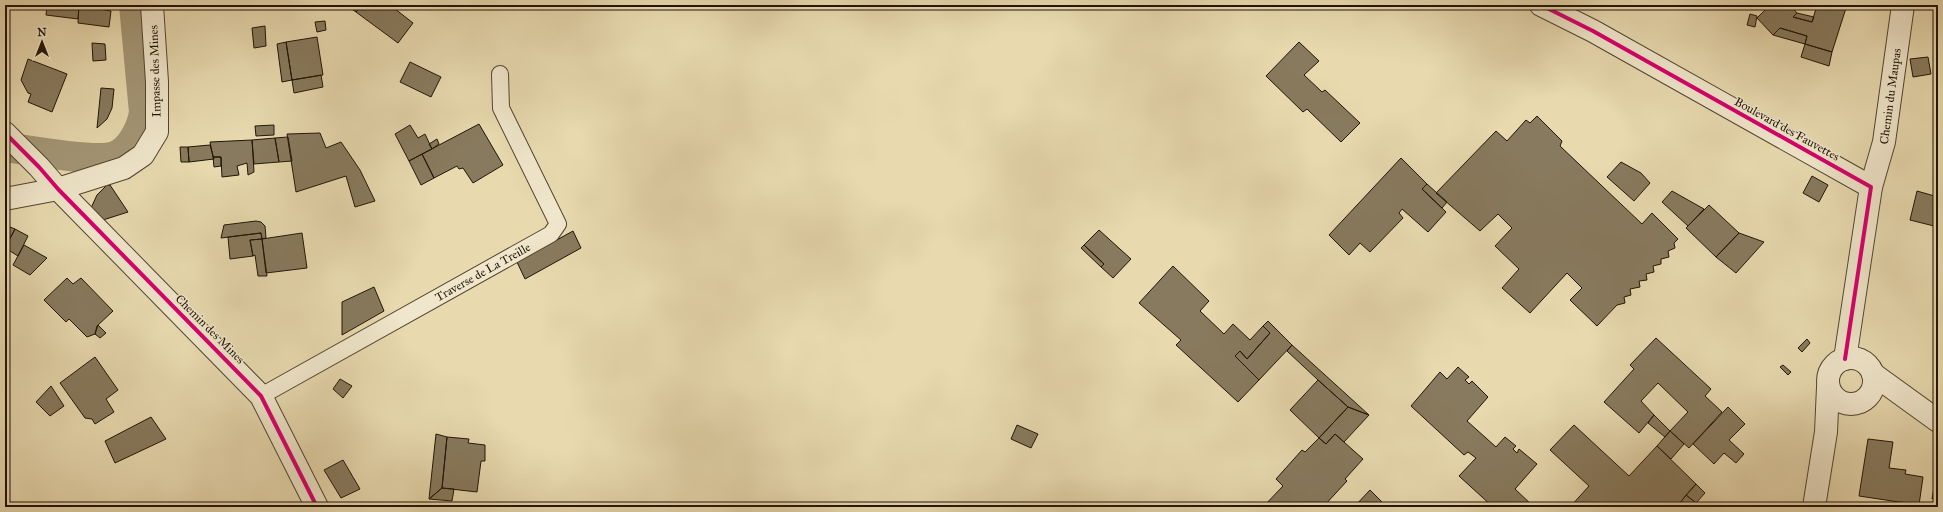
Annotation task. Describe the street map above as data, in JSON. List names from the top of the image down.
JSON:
{
  "streets": {
    "street": [
      "Impasse des Mines",
      "Chemin du Maupas",
      "Boulevard des Fauvettes",
      "Chemin des Mines"
    ],
    "lane": ["Traverse de La Treille"]
  },
  "crossings": [
    ["Impasse des Mines", "Chemin des Mines"],
    ["Chemin du Maupas", "Boulevard des Fauvettes"],
    ["Traverse de La Treille", "Chemin des Mines"]
  ],
  "north": "top"
}
